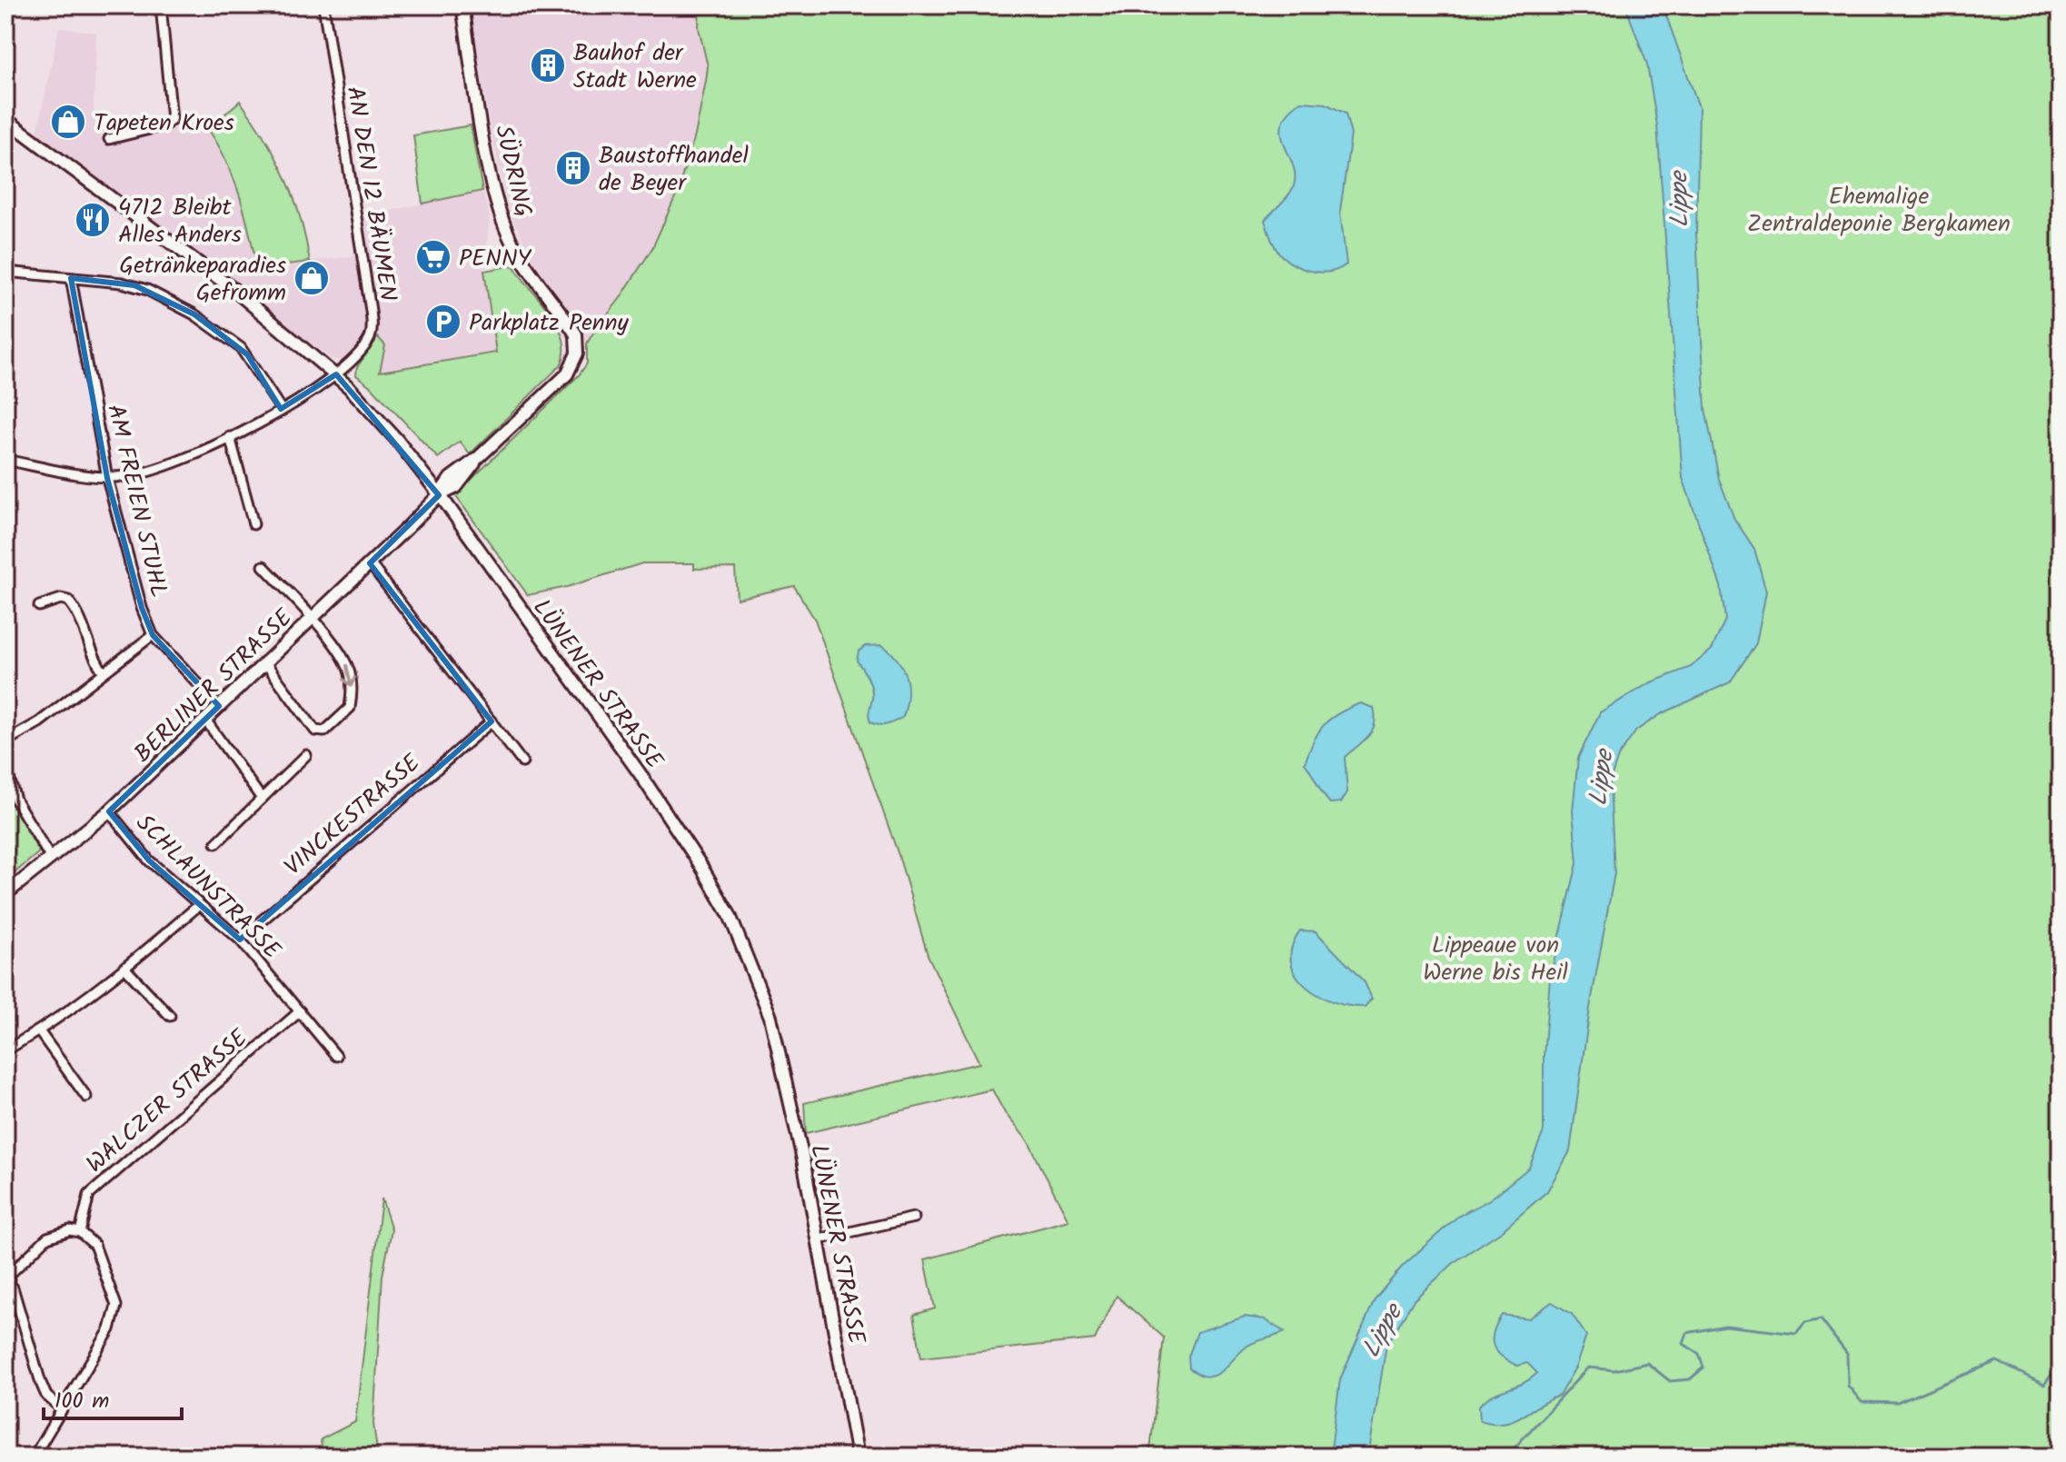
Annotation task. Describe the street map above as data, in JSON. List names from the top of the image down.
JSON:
{
  "streets": {
    "main road": ["SÜDRING", "LÜNENER STRASSE", "BERLINER STRASSE"],
    "street": [
      "AN DEN 12 BÄUMEN",
      "AM FREIEN STUHL",
      "VINCKESTRASSE",
      "SCHLAUNSTRASSE",
      "WALCZER STRASSE"
    ]
  },
  "crossings": [
    ["SÜDRING", "LÜNENER STRASSE"],
    ["SÜDRING", "BERLINER STRASSE"],
    ["AN DEN 12 BÄUMEN", "AM FREIEN STUHL"],
    ["AN DEN 12 BÄUMEN", "LÜNENER STRASSE"],
    ["AM FREIEN STUHL", "BERLINER STRASSE"],
    ["LÜNENER STRASSE", "BERLINER STRASSE"],
    ["BERLINER STRASSE", "SCHLAUNSTRASSE"],
    ["VINCKESTRASSE", "SCHLAUNSTRASSE"],
    ["SCHLAUNSTRASSE", "WALCZER STRASSE"]
  ],
  "water": ["Lippe"],
  "parks": ["Ehemalige Zentraldeponie Bergkamen", "Lippeaue von Werne bis Heil"],
  "places": {
    "building": ["Bauhof der Stadt Werne", "Baustoffhandel de Beyer"],
    "shop": ["Tapeten Kroes", "Getränkeparadies Gefromm"],
    "restaurant": ["4712 Bleibt Alles Anders"],
    "supermarket": ["PENNY"],
    "parking": ["Parkplatz Penny"]
  },
  "scale_bar": "100 m"
}
